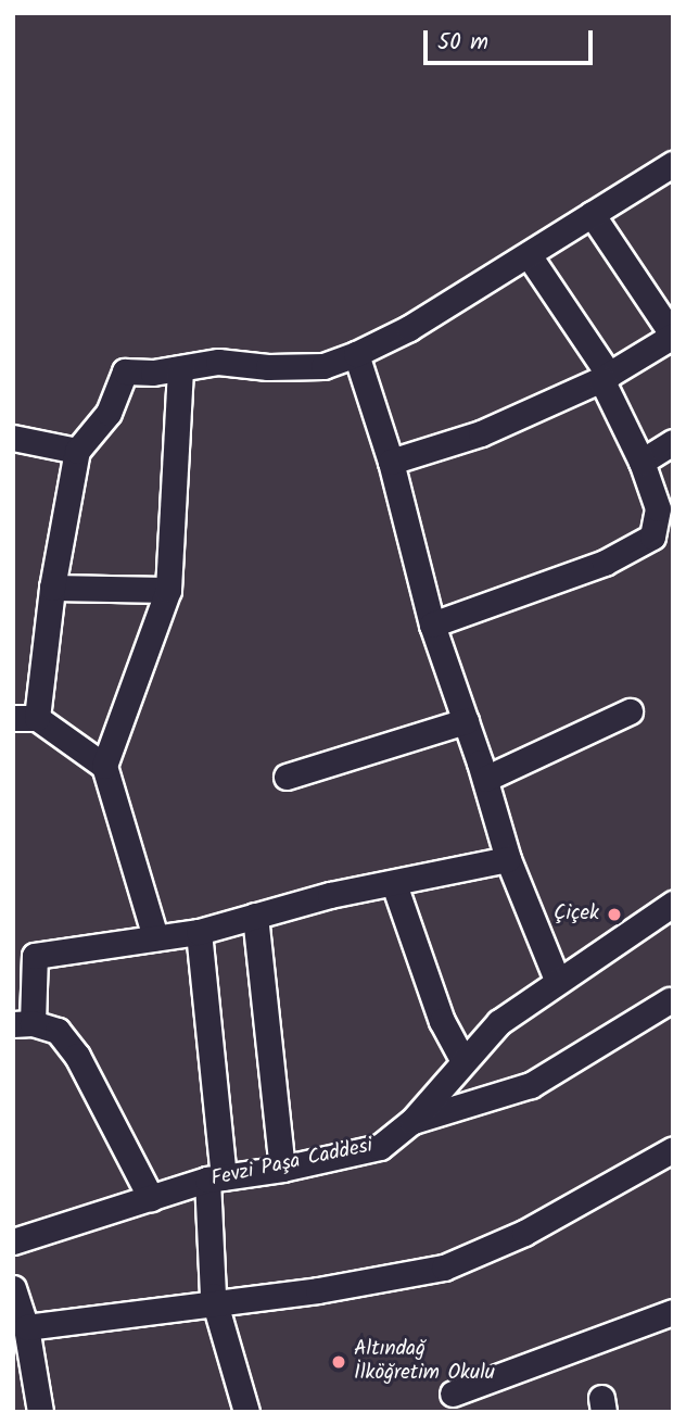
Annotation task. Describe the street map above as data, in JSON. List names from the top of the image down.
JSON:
{
  "streets": {
    "street": ["Fevzi Paşa Caddesi"]
  },
  "places": ["Çiçek", "Altındağ İlköğretim Okulu"],
  "scale_bar": "50 m"
}
